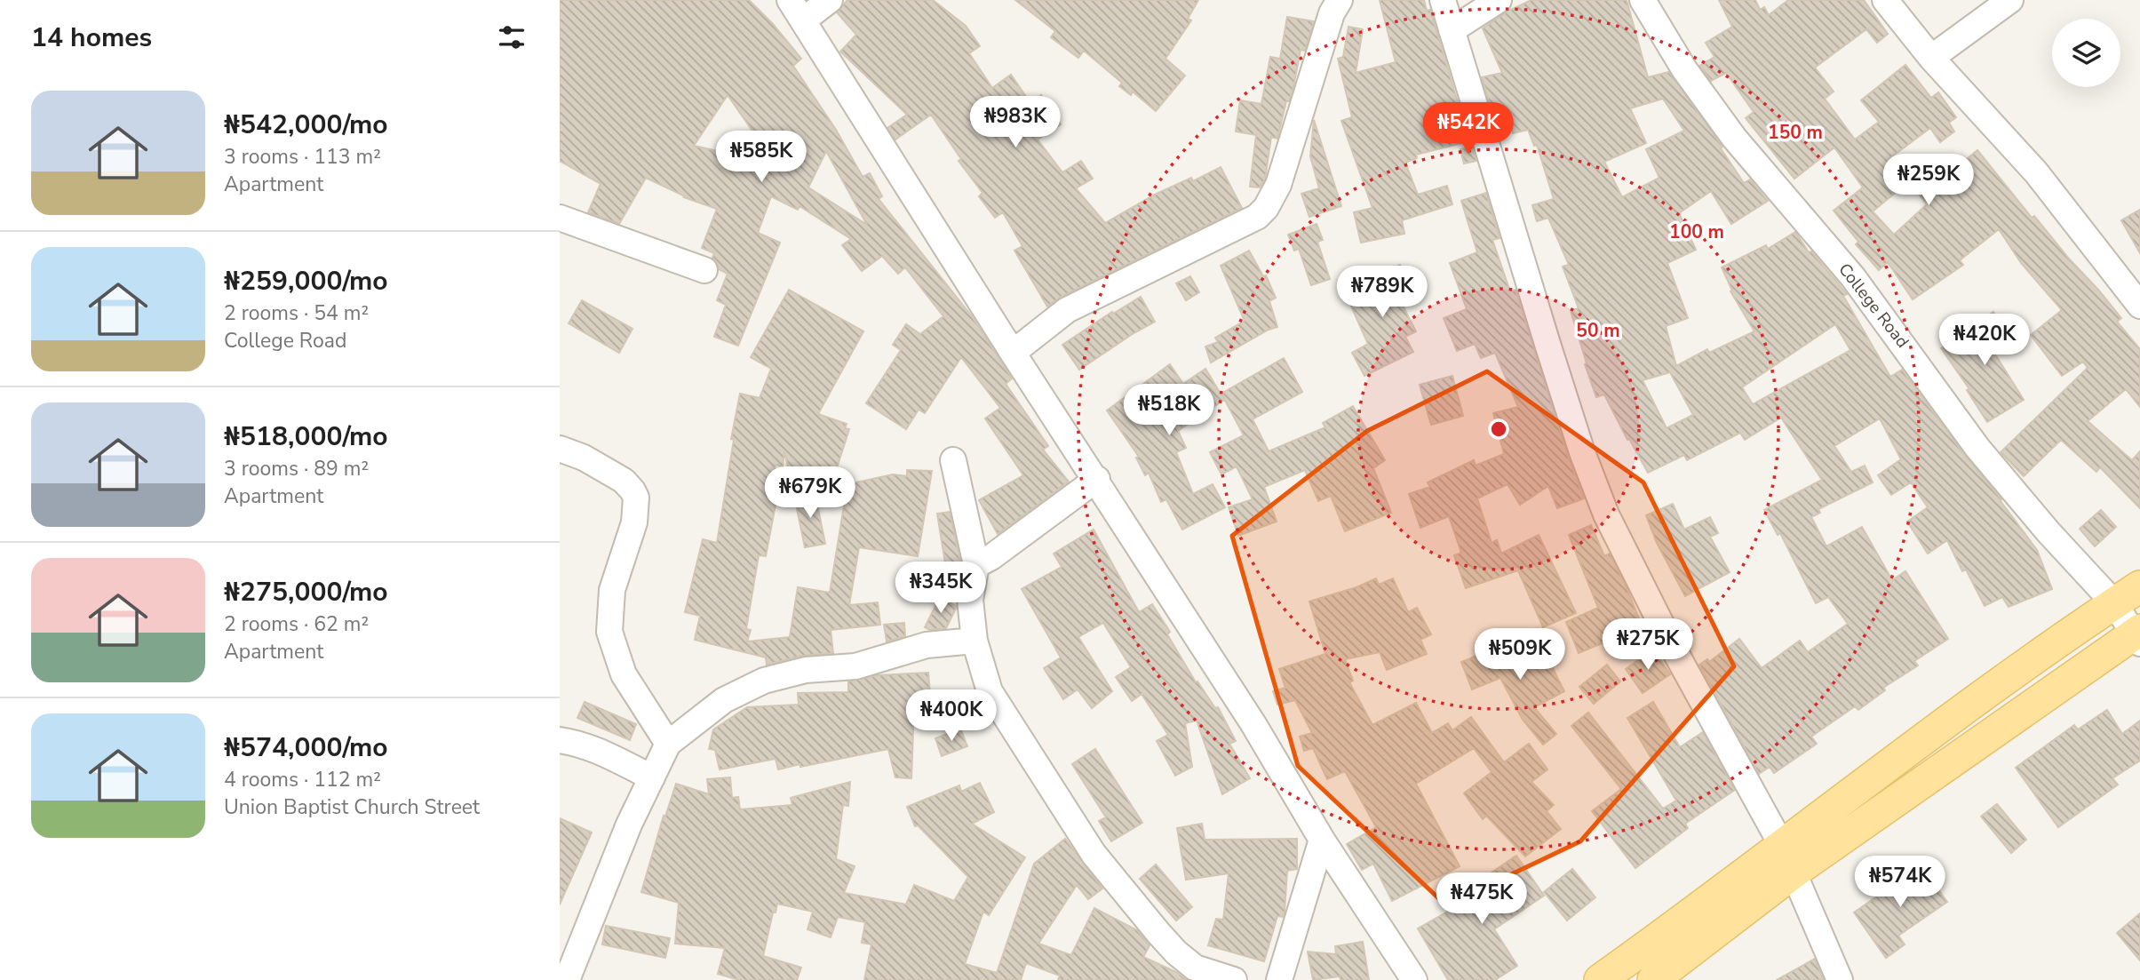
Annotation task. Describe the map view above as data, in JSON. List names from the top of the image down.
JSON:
{
  "streets": {
    "street": ["College Road"]
  },
  "page": {
    "heading": "14 homes",
    "list": [
      {
        "name": "₦542,000/mo",
        "note": "3 rooms · 113 m² · Apartment"
      },
      {
        "name": "₦259,000/mo",
        "note": "2 rooms · 54 m² · College Road"
      },
      {
        "name": "₦518,000/mo",
        "note": "3 rooms · 89 m² · Apartment"
      },
      {
        "name": "₦275,000/mo",
        "note": "2 rooms · 62 m² · Apartment"
      },
      {
        "name": "₦574,000/mo",
        "note": "4 rooms · 112 m² · Union Baptist Church Street"
      }
    ],
    "price": [
      "₦983K",
      "₦542K",
      "₦585K",
      "₦259K",
      "₦789K",
      "₦420K",
      "₦518K",
      "₦679K",
      "₦345K",
      "₦275K",
      "₦509K",
      "₦400K",
      "₦574K",
      "₦475K"
    ]
  },
  "rings": ["150 m", "100 m", "50 m"]
}
